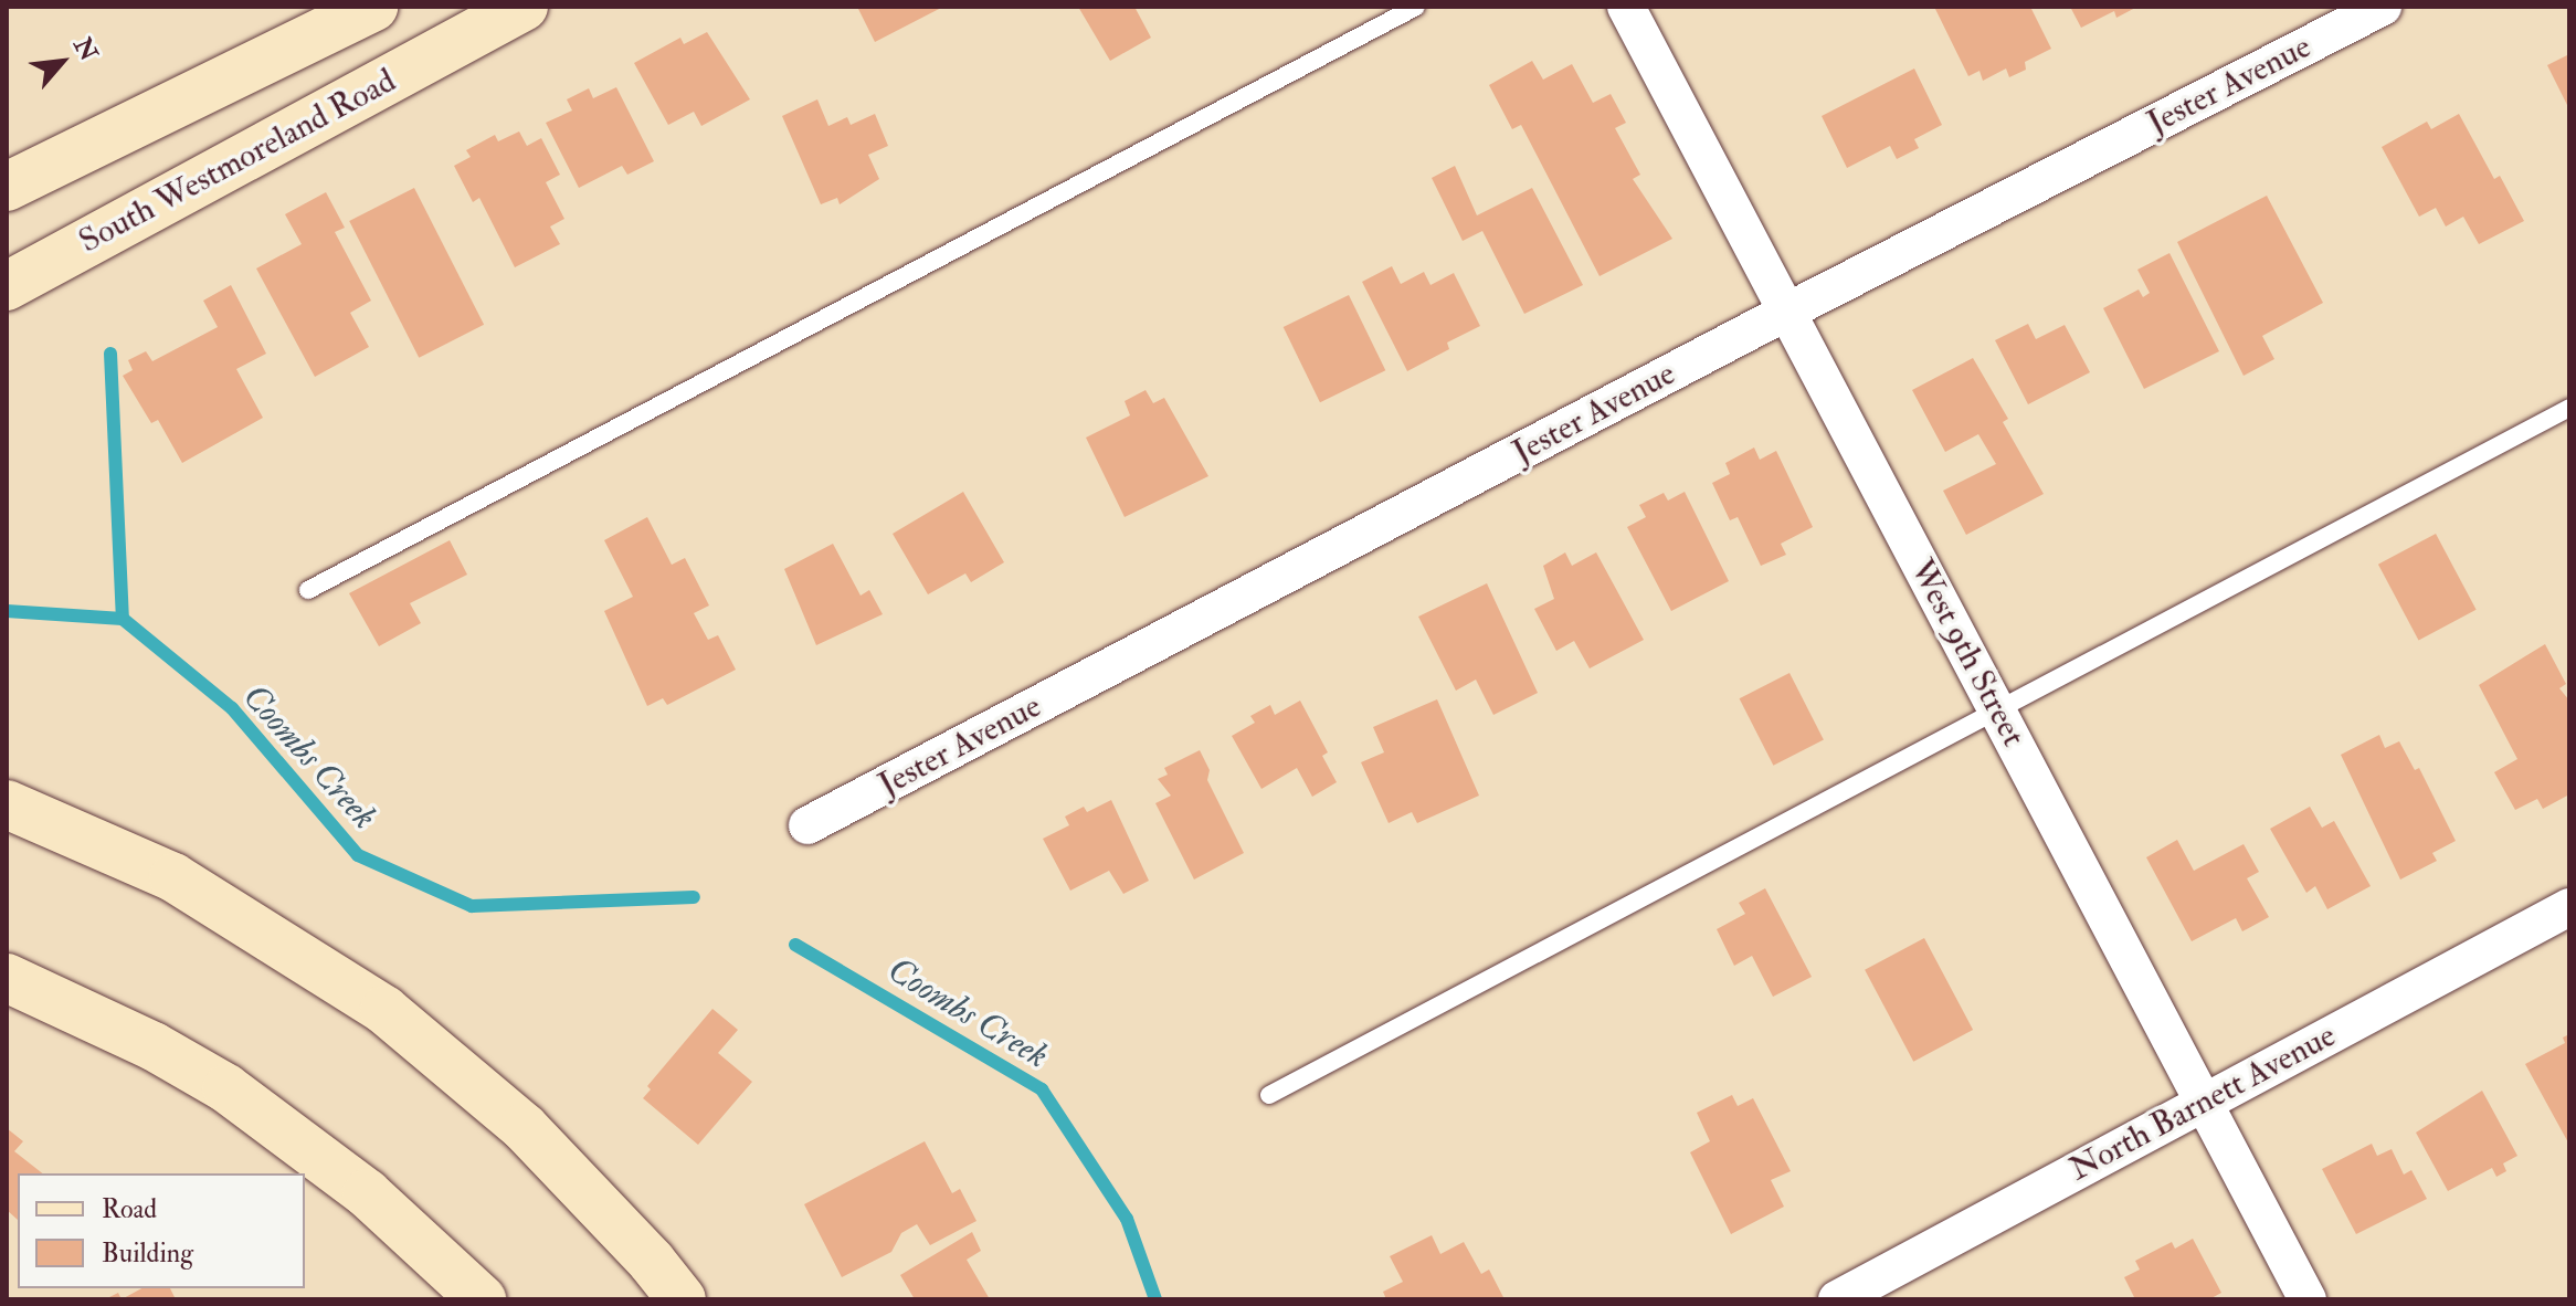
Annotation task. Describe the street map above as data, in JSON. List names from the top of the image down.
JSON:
{
  "streets": {
    "main road": ["South Westmoreland Road"],
    "street": ["Jester Avenue", "West 9th Street", "North Barnett Avenue"]
  },
  "crossings": [
    ["Jester Avenue", "West 9th Street"],
    ["West 9th Street", "North Barnett Avenue"]
  ],
  "water": ["Coombs Creek"],
  "legend": ["Road", "Building"],
  "north": "top right"
}
